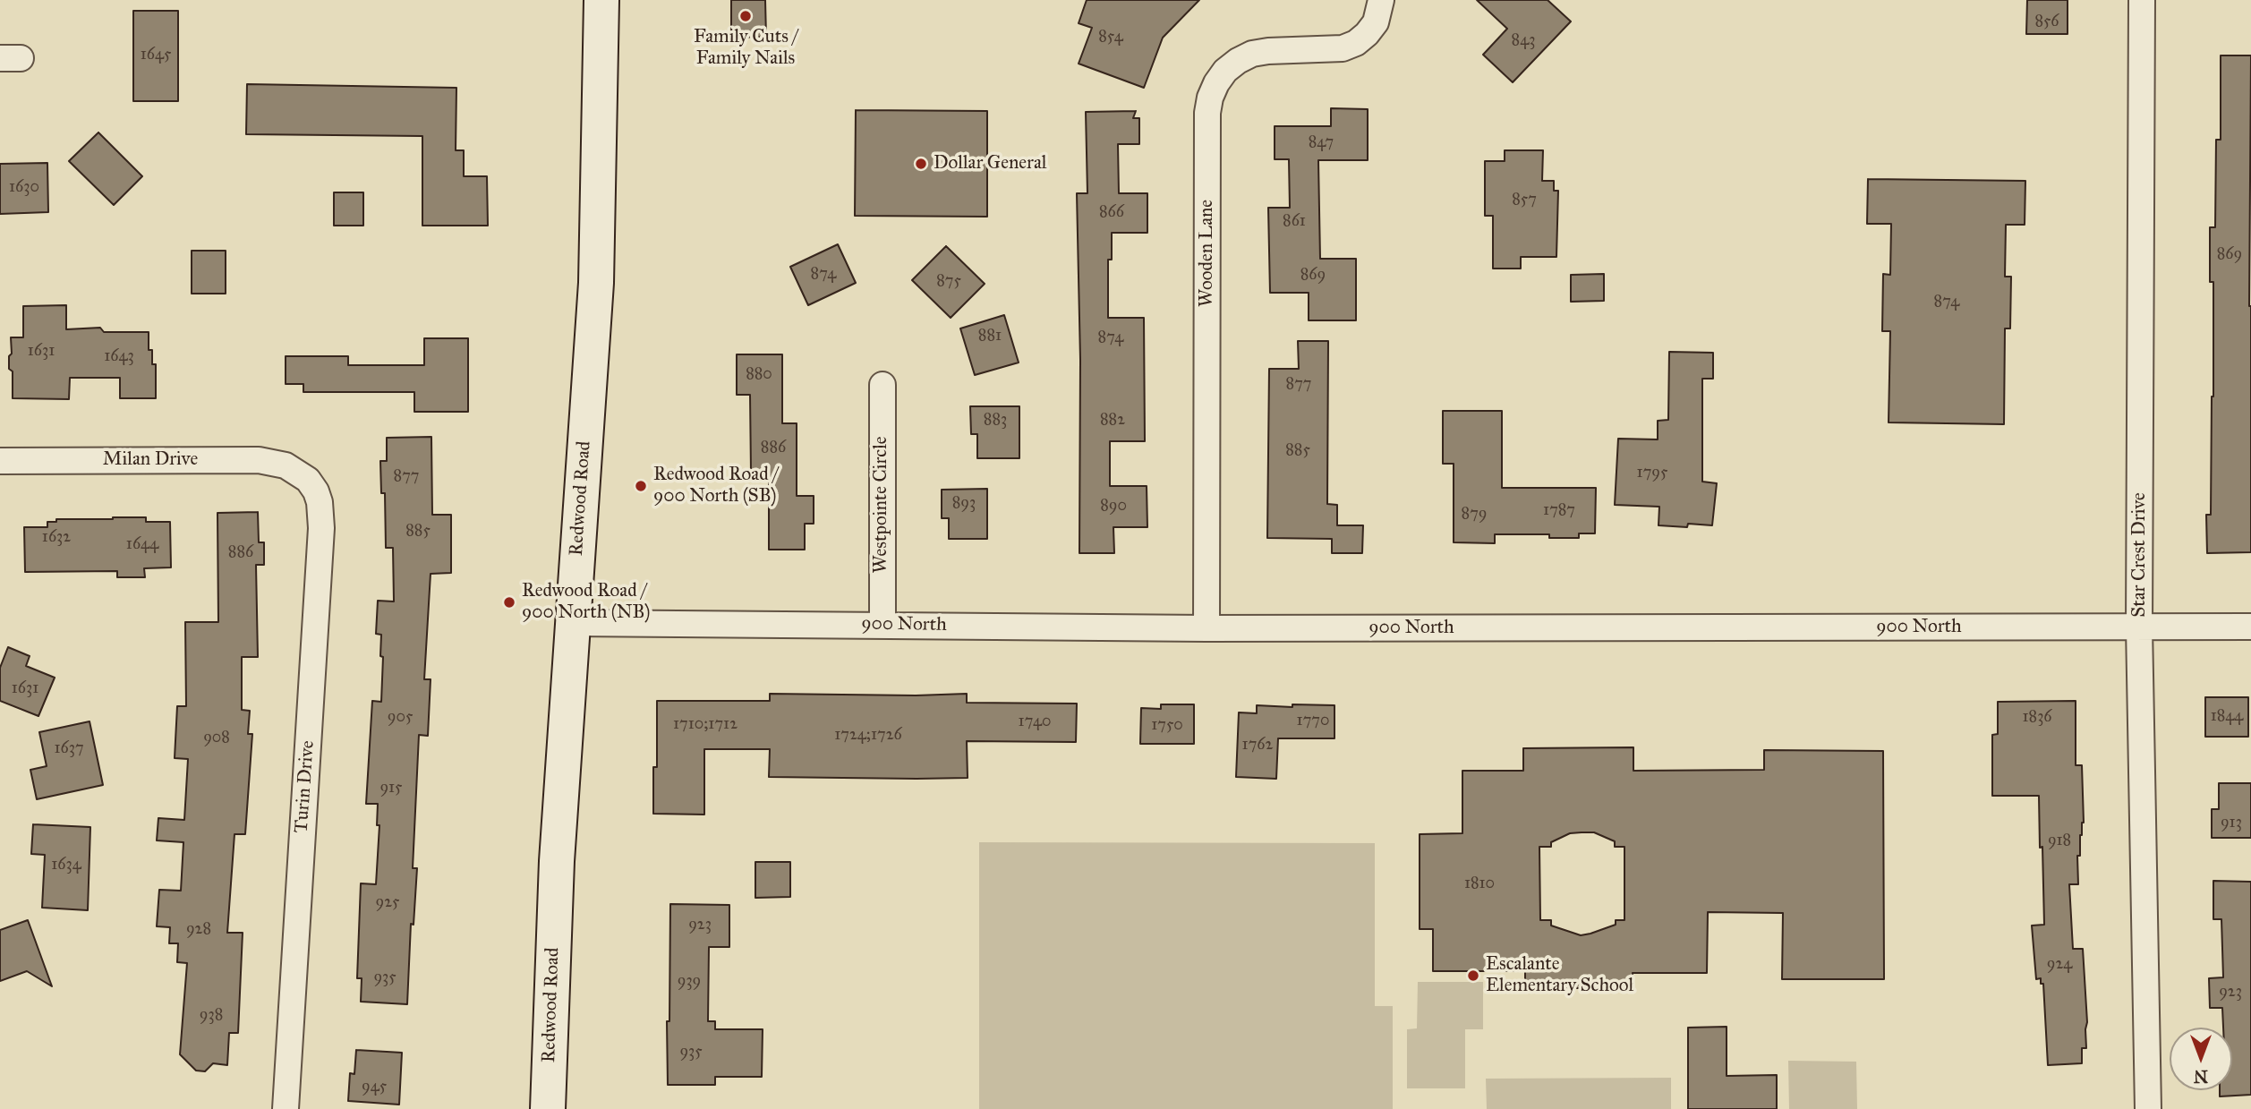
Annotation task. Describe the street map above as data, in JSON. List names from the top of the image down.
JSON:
{
  "streets": {
    "main road": ["Redwood Road"],
    "street": [
      "Wooden Lane",
      "Milan Drive",
      "Westpointe Circle",
      "Star Crest Drive",
      "900 North",
      "Turin Drive"
    ]
  },
  "crossings": [
    ["Wooden Lane", "900 North"],
    ["Milan Drive", "Turin Drive"],
    ["Redwood Road", "900 North"],
    ["Westpointe Circle", "900 North"],
    ["Star Crest Drive", "900 North"]
  ],
  "places": [
    "Family Cuts / Family Nails",
    "Dollar General",
    "Redwood Road / 900 North (SB)",
    "Redwood Road / 900 North (NB)",
    "Escalante Elementary School"
  ],
  "house_numbers": [
    "856",
    "854",
    "843",
    "1645",
    "847",
    "1630",
    "857",
    "866",
    "861",
    "869",
    "874",
    "869",
    "875",
    "874",
    "881",
    "874",
    "1631",
    "1643",
    "880",
    "877",
    "883",
    "882",
    "886",
    "885",
    "1795",
    "877",
    "893",
    "890",
    "1787",
    "879",
    "885",
    "1632",
    "1644",
    "886",
    "1631",
    "1844",
    "905",
    "1836",
    "1770",
    "1740",
    "1710;1712",
    "1750",
    "1724;1726",
    "908",
    "1762",
    "1637",
    "915",
    "913",
    "918",
    "1634",
    "1810",
    "925",
    "923",
    "928",
    "924",
    "935",
    "939",
    "923",
    "938",
    "935",
    "945"
  ],
  "north": "bottom"
}
